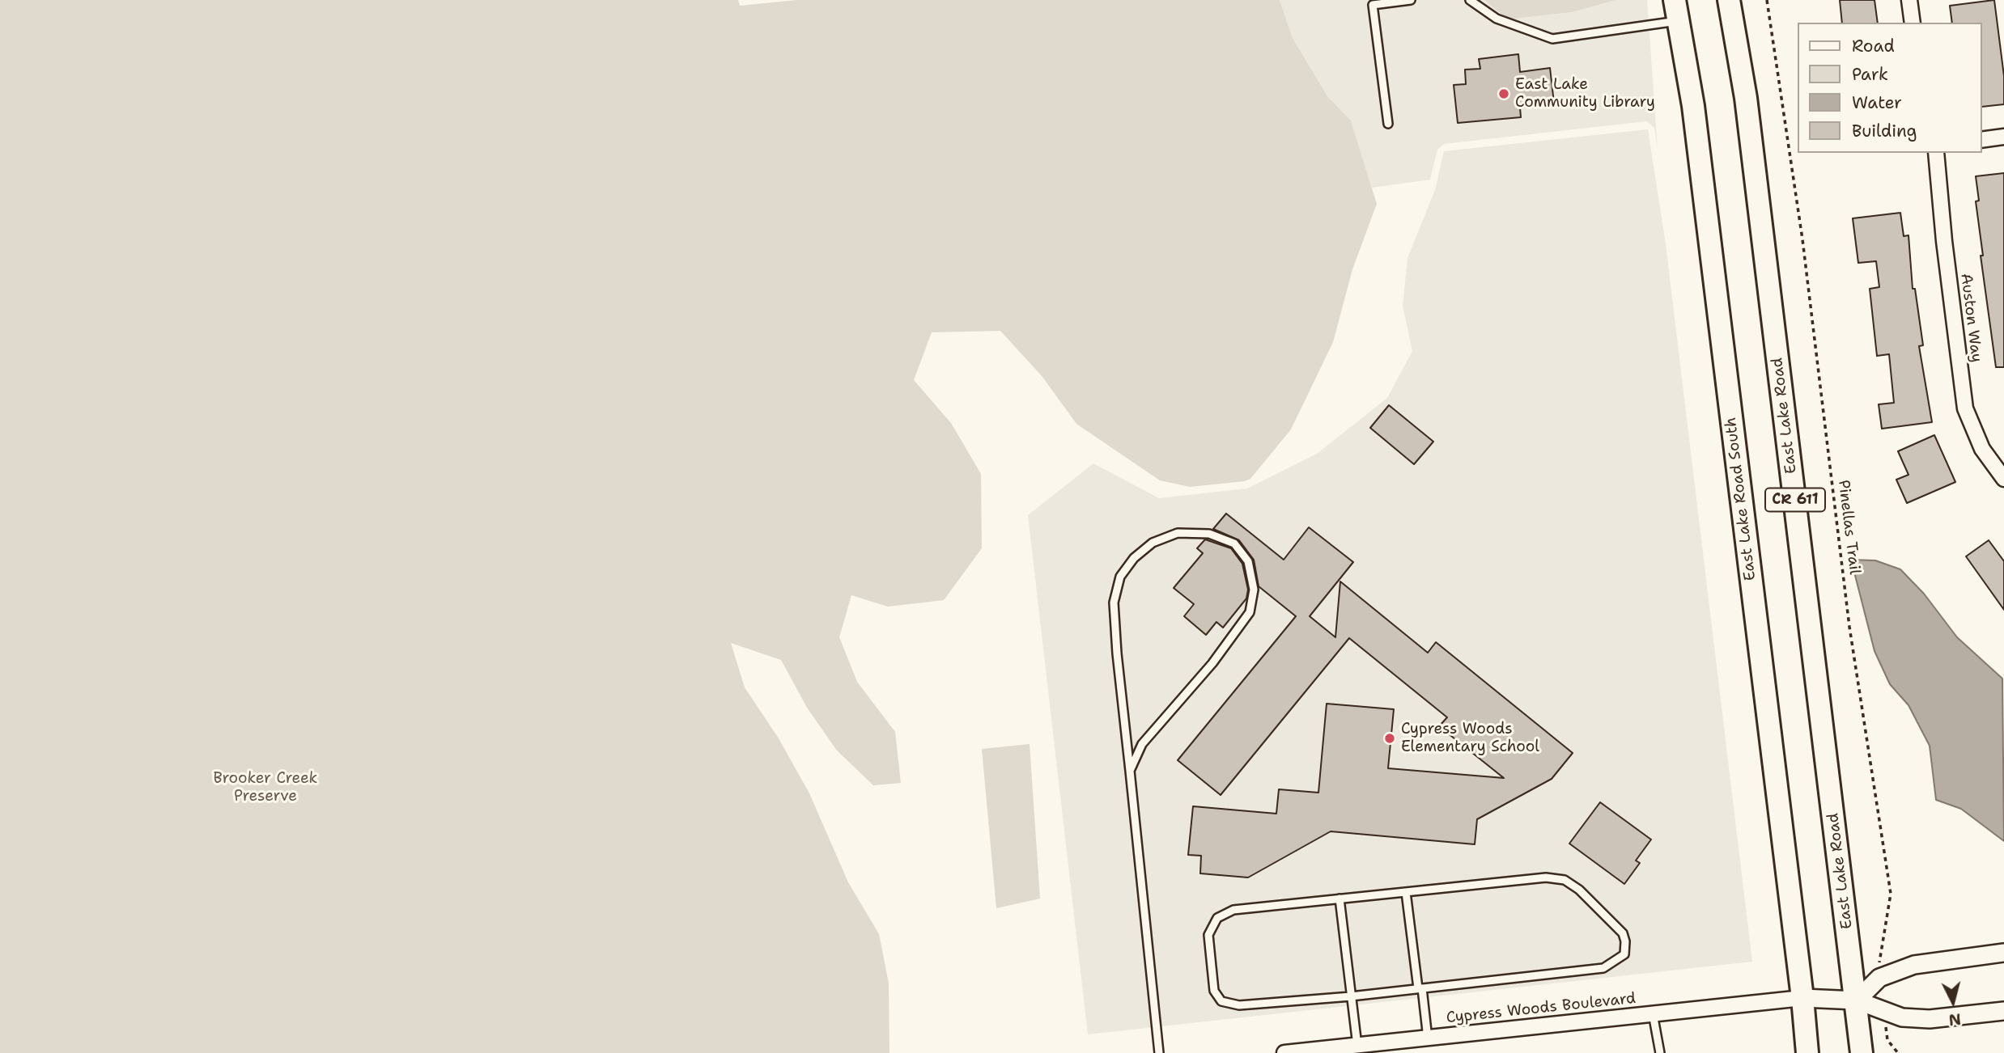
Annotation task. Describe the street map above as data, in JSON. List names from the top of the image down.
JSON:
{
  "streets": {
    "main road": ["East Lake Road", "East Lake Road South", "CR 611"],
    "street": ["Auston Way", "Cypress Woods Boulevard"],
    "path": ["Pinellas Trail"]
  },
  "crossings": [
    ["East Lake Road", "CR 611"],
    ["East Lake Road South", "CR 611"],
    ["East Lake Road South", "Cypress Woods Boulevard"],
    ["CR 611", "Cypress Woods Boulevard"]
  ],
  "parks": ["Brooker Creek Preserve"],
  "places": ["East Lake Community Library", "Cypress Woods Elementary School"],
  "legend": [
    "Road",
    "Park",
    "Water",
    "Building"
  ],
  "north": "bottom"
}
